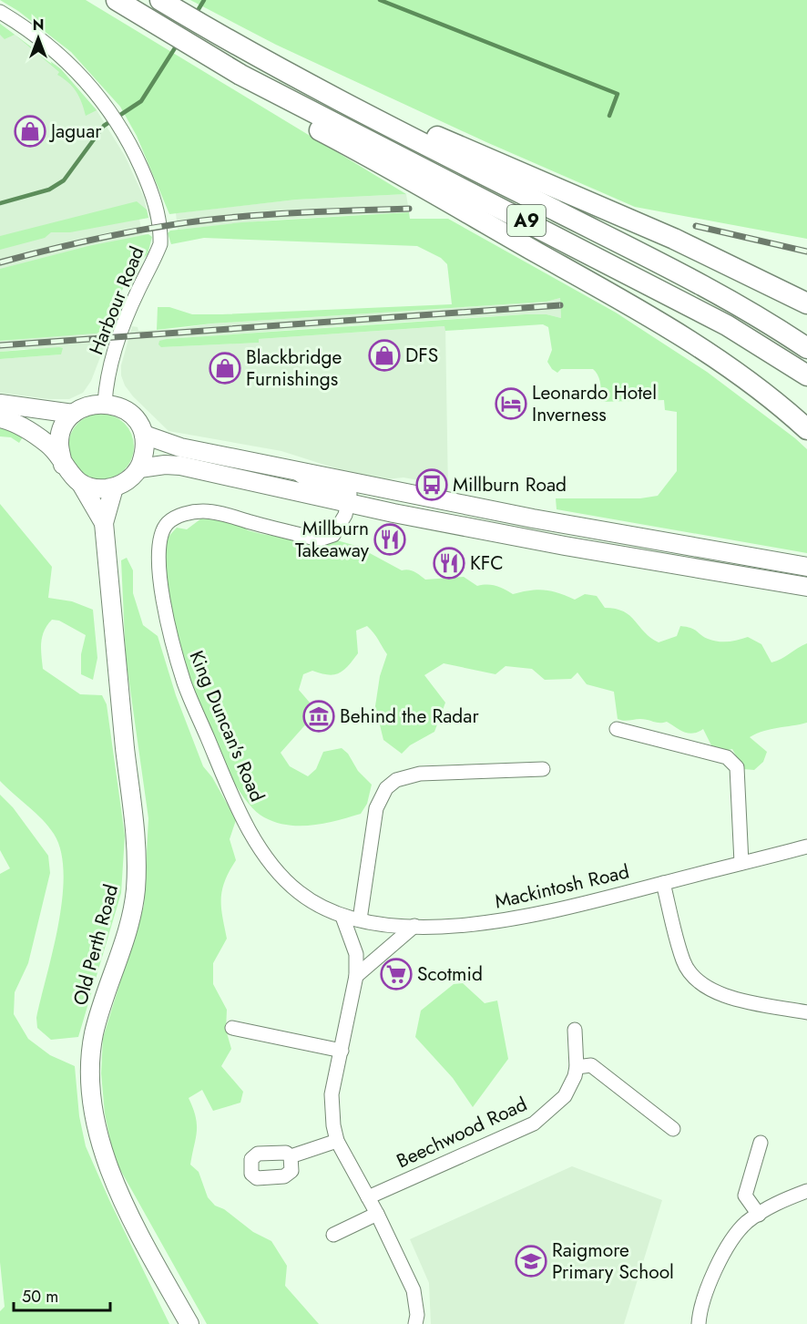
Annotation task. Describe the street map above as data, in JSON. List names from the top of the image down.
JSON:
{
  "streets": {
    "highway": ["A9"],
    "main road": ["Old Perth Road"],
    "street": [
      "Harbour Road",
      "King Duncan's Road",
      "Mackintosh Road",
      "Beechwood Road"
    ]
  },
  "crossings": [
    ["Harbour Road", "Old Perth Road"],
    ["King Duncan's Road", "Mackintosh Road"]
  ],
  "places": {
    "shop": ["Jaguar", "DFS", "Blackbridge Furnishings"],
    "hotel": ["Leonardo Hotel Inverness"],
    "bus stop": ["Millburn Road"],
    "restaurant": ["Millburn Takeaway", "KFC"],
    "museum": ["Behind the Radar"],
    "supermarket": ["Scotmid"],
    "school or university": ["Raigmore Primary School"]
  },
  "scale_bar": "50 m",
  "north": "top"
}
